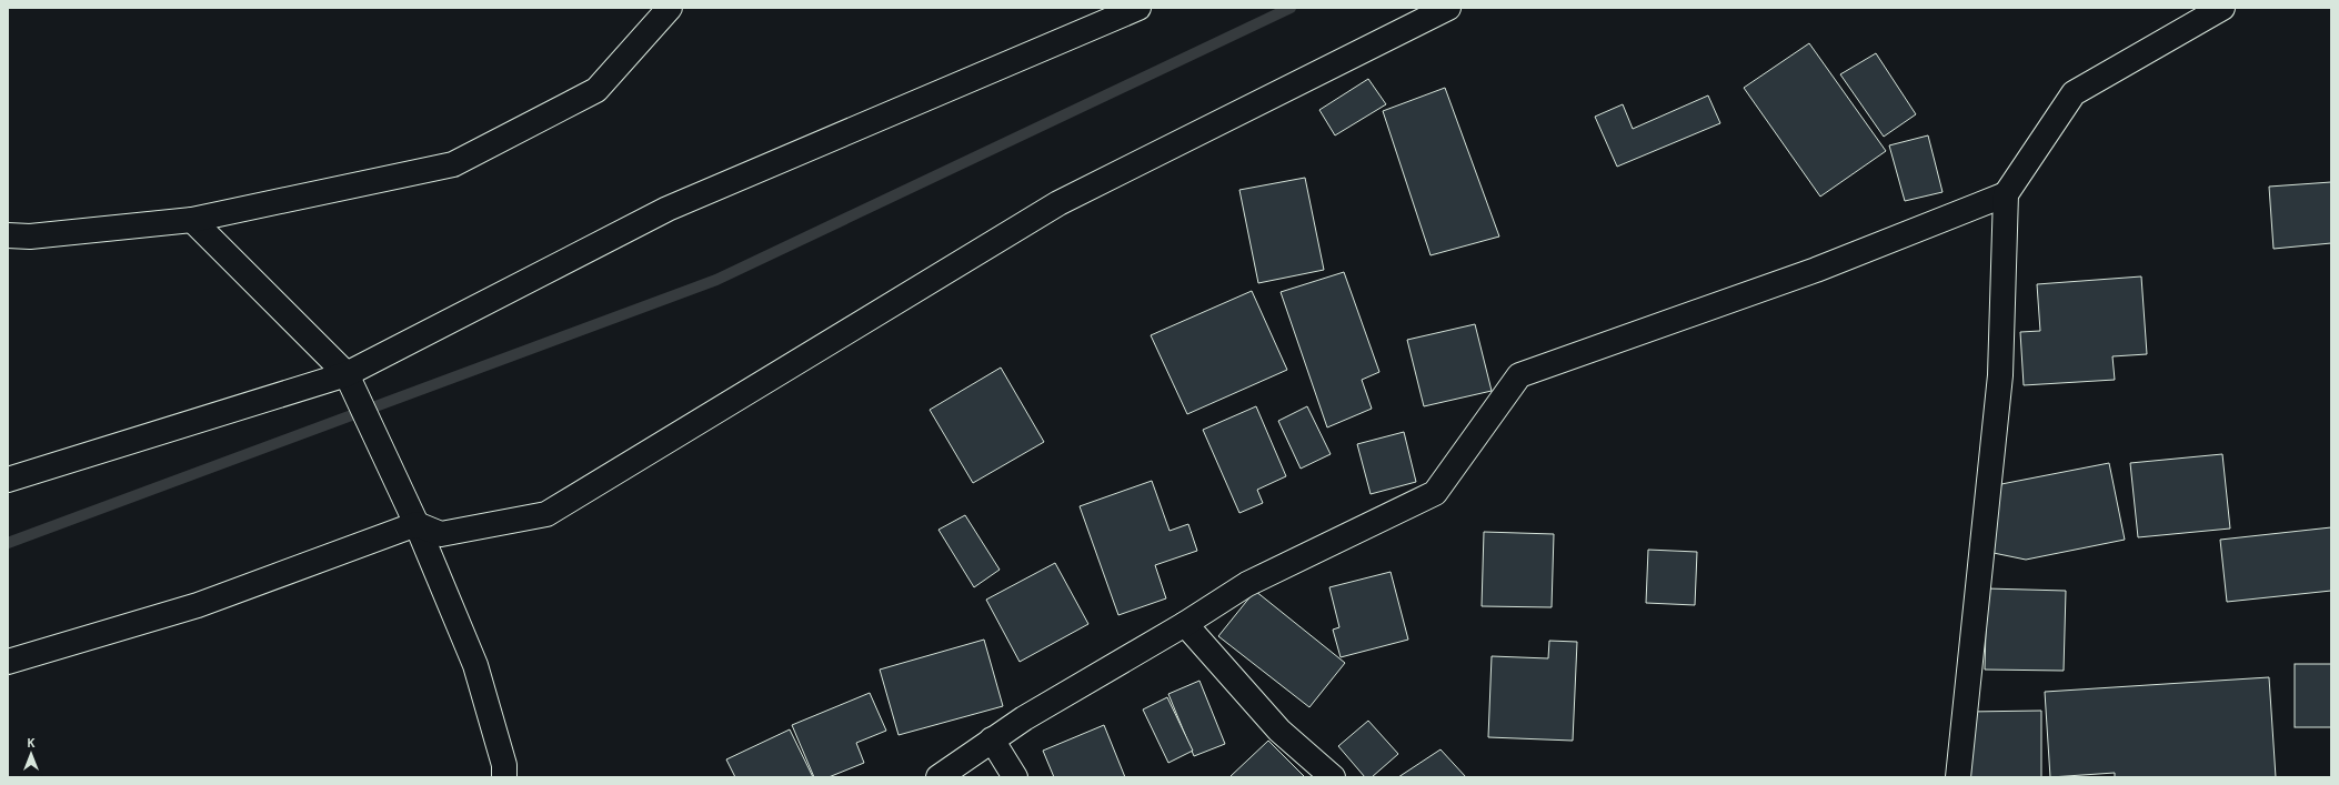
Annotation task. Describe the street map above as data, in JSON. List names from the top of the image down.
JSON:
{
  "north": "top"
}
